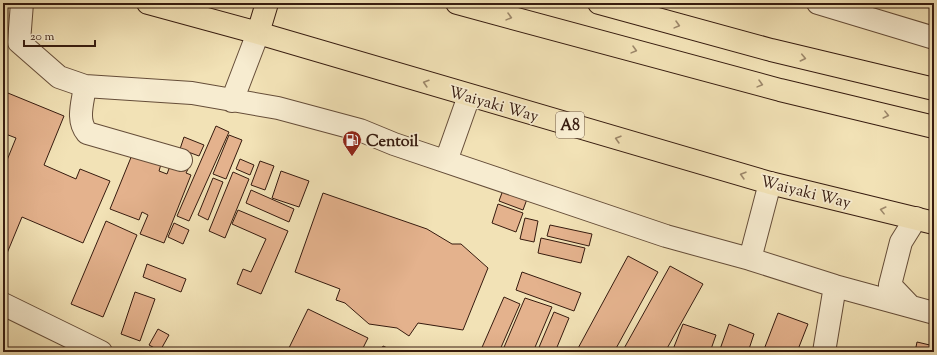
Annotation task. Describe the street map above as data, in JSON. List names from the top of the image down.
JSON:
{
  "streets": {
    "highway": ["Waiyaki Way", "A8"]
  },
  "places": {
    "fuel station": ["Centoil"]
  },
  "scale_bar": "20 m"
}
